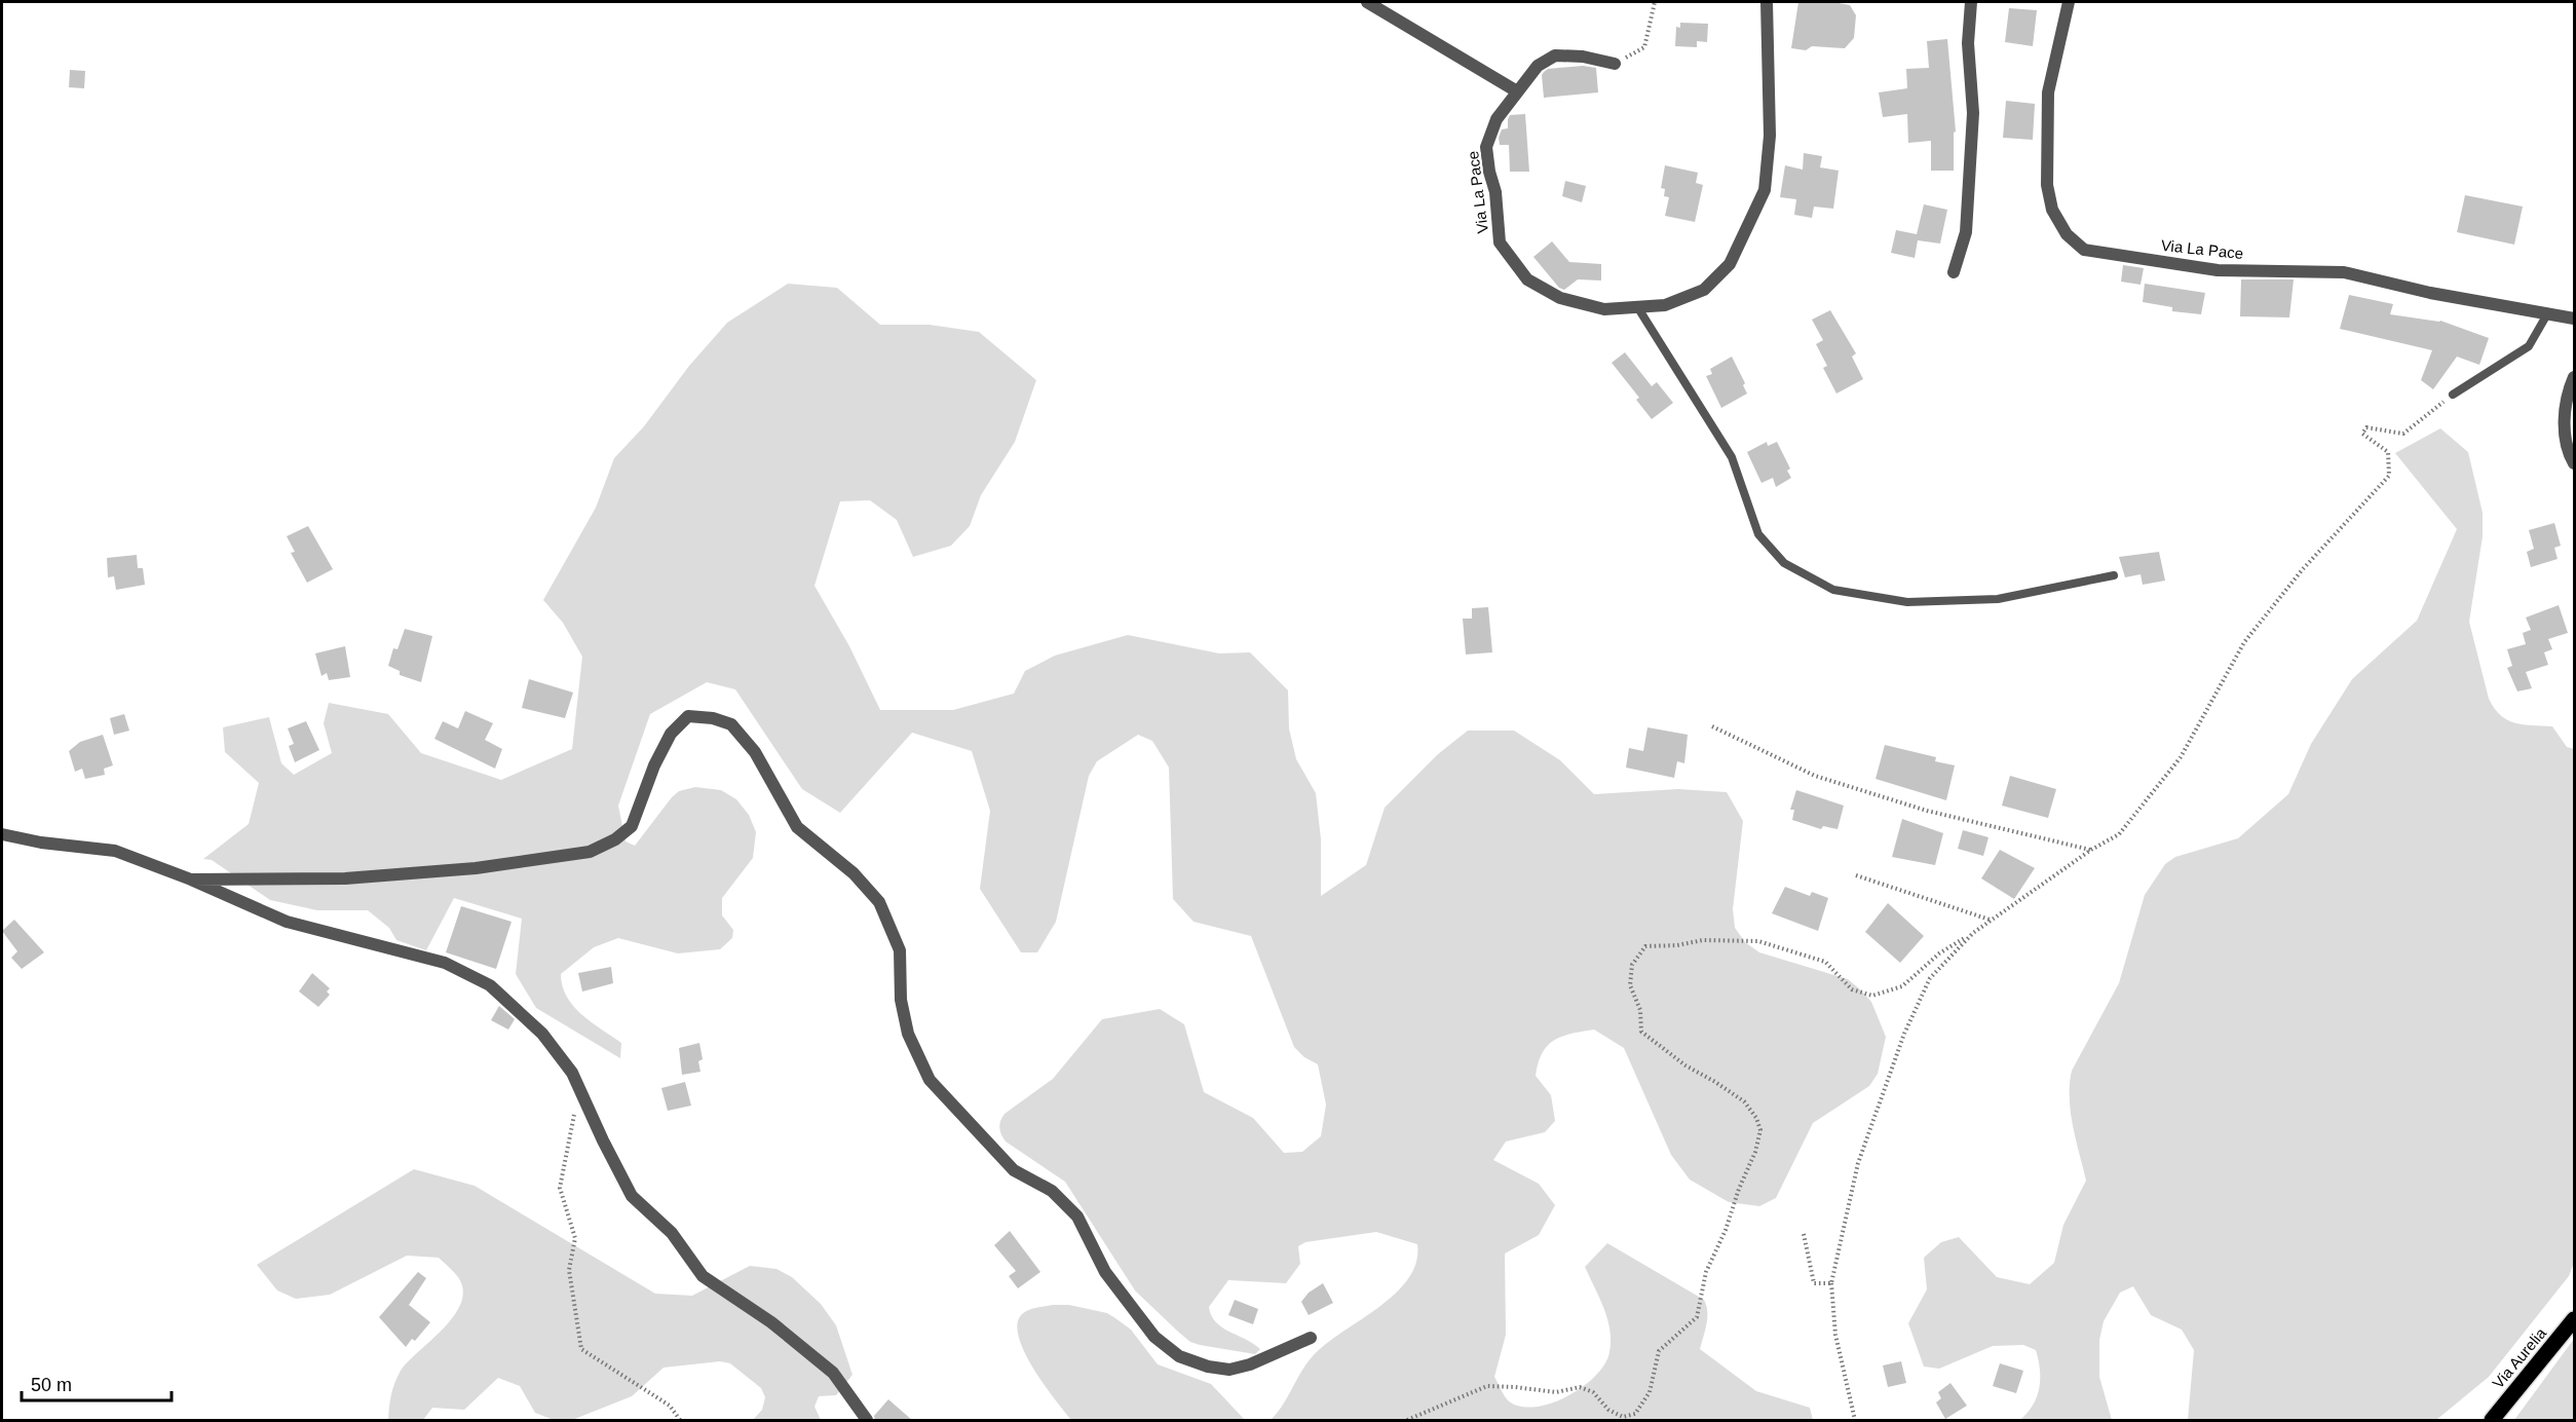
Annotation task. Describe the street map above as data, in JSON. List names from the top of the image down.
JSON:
{
  "streets": {
    "main road": ["Via Aurelia"],
    "street": ["Via La Pace"]
  },
  "scale_bar": "50 m"
}
